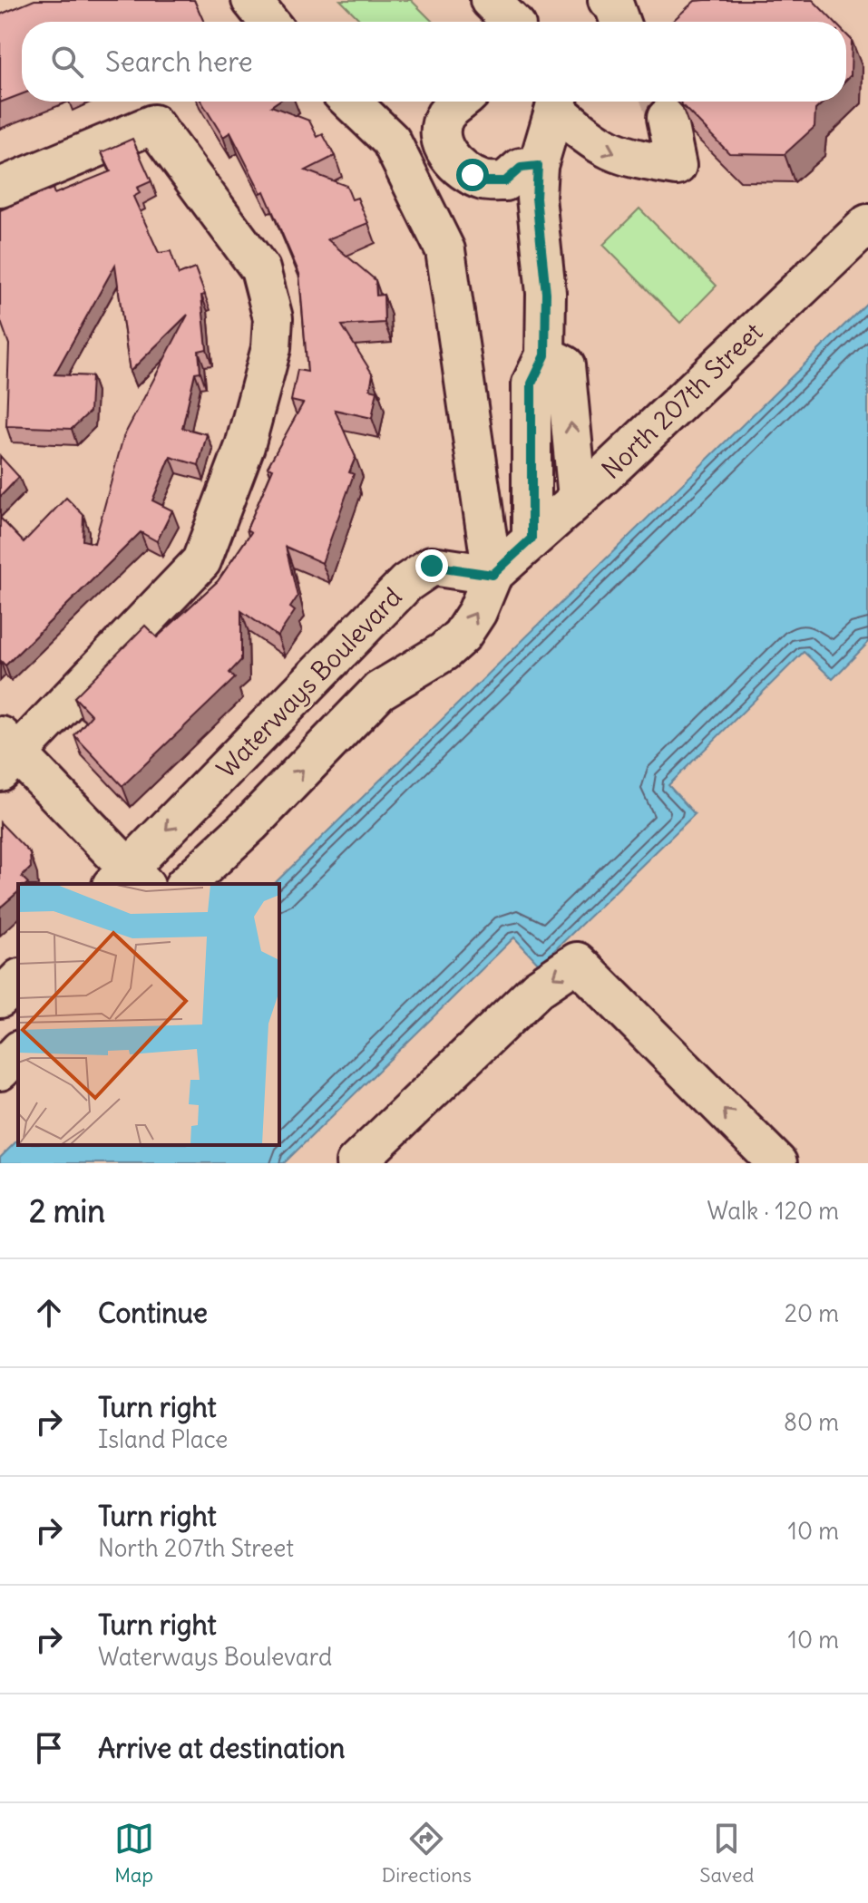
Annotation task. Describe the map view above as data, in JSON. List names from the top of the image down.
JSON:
{
  "streets": {
    "street": ["North 207th Street", "Waterways Boulevard"]
  },
  "crossings": [
    ["North 207th Street", "Waterways Boulevard"]
  ],
  "page": {
    "search": "Search here",
    "heading": ["2 min", "Walk · 120 m"],
    "list": [
      ["Continue", "20 m"],
      ["Turn right", "Island Place", "80 m"],
      ["Turn right", "North 207th Street", "10 m"],
      ["Turn right", "Waterways Boulevard", "10 m"],
      "Arrive at destination"
    ],
    "nav": ["Map", "Directions", "Saved"]
  }
}
